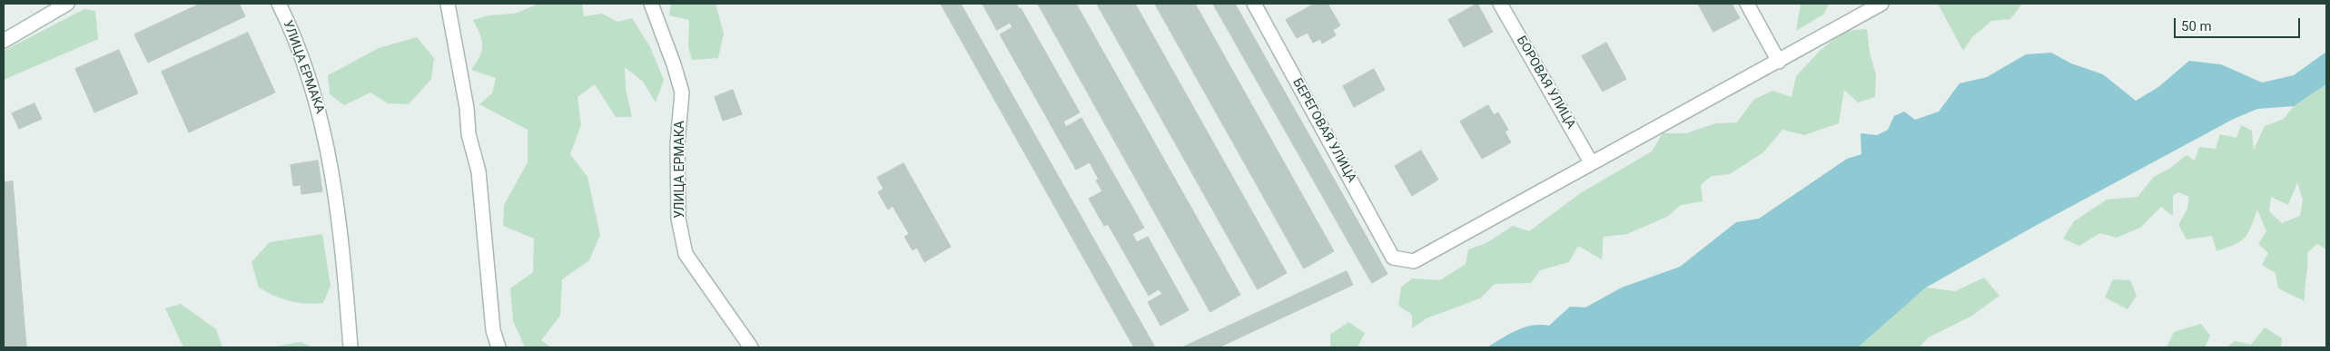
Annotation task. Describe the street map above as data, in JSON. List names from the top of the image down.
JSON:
{
  "streets": {
    "street": ["УЛИЦА ЕРМАКА", "БОРОВАЯ УЛИЦА", "БЕРЕГОВАЯ УЛИЦА"]
  },
  "crossings": [
    ["БОРОВАЯ УЛИЦА", "БЕРЕГОВАЯ УЛИЦА"]
  ],
  "scale_bar": "50 m"
}
